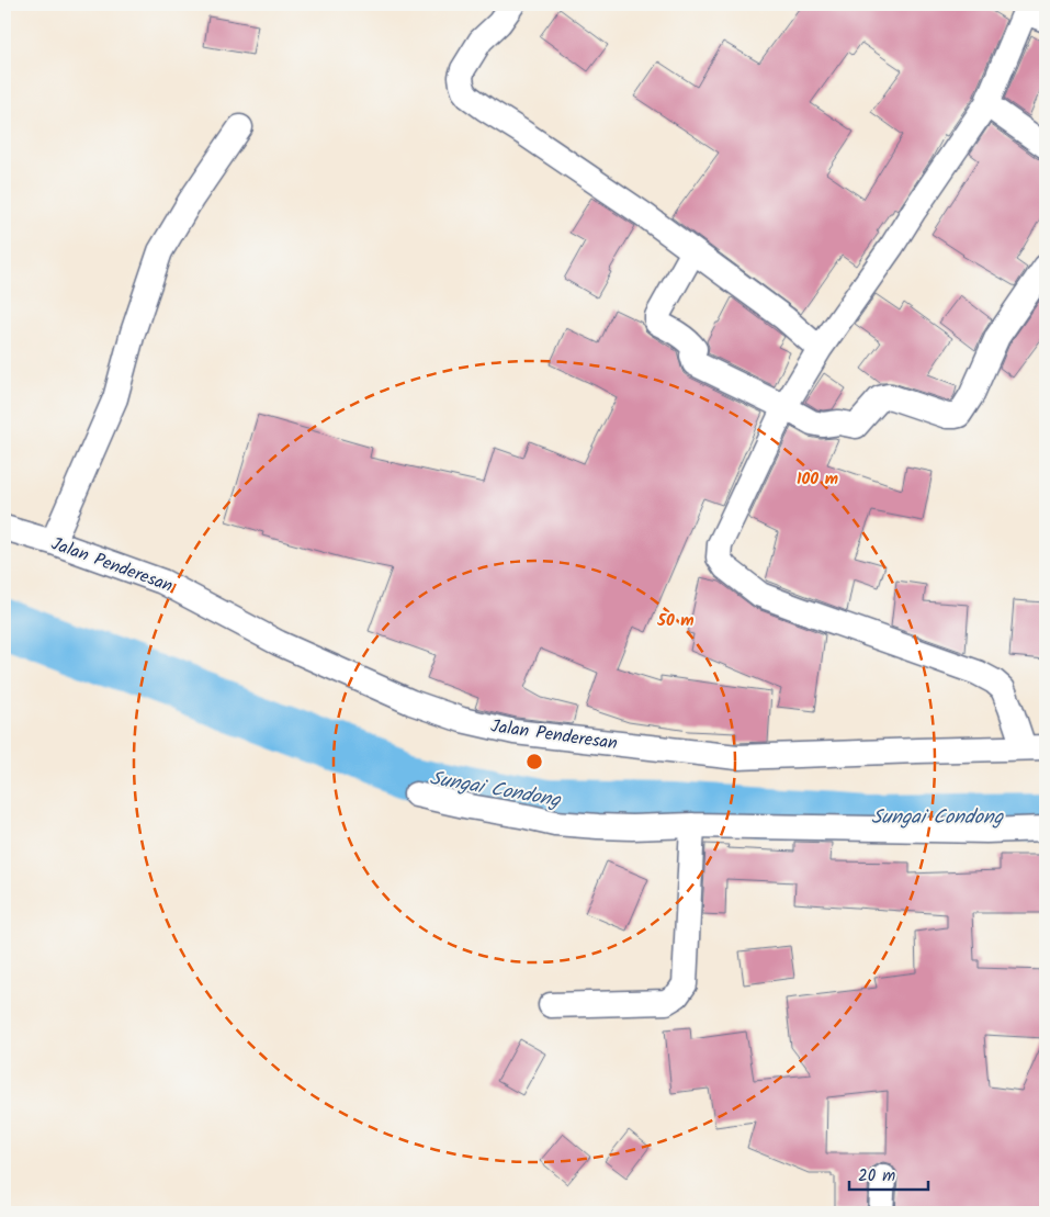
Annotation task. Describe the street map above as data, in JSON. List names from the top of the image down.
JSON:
{
  "streets": {
    "street": ["Jalan Penderesan"]
  },
  "water": ["Sungai Condong"],
  "scale_bar": "20 m",
  "rings": ["100 m", "50 m"]
}
